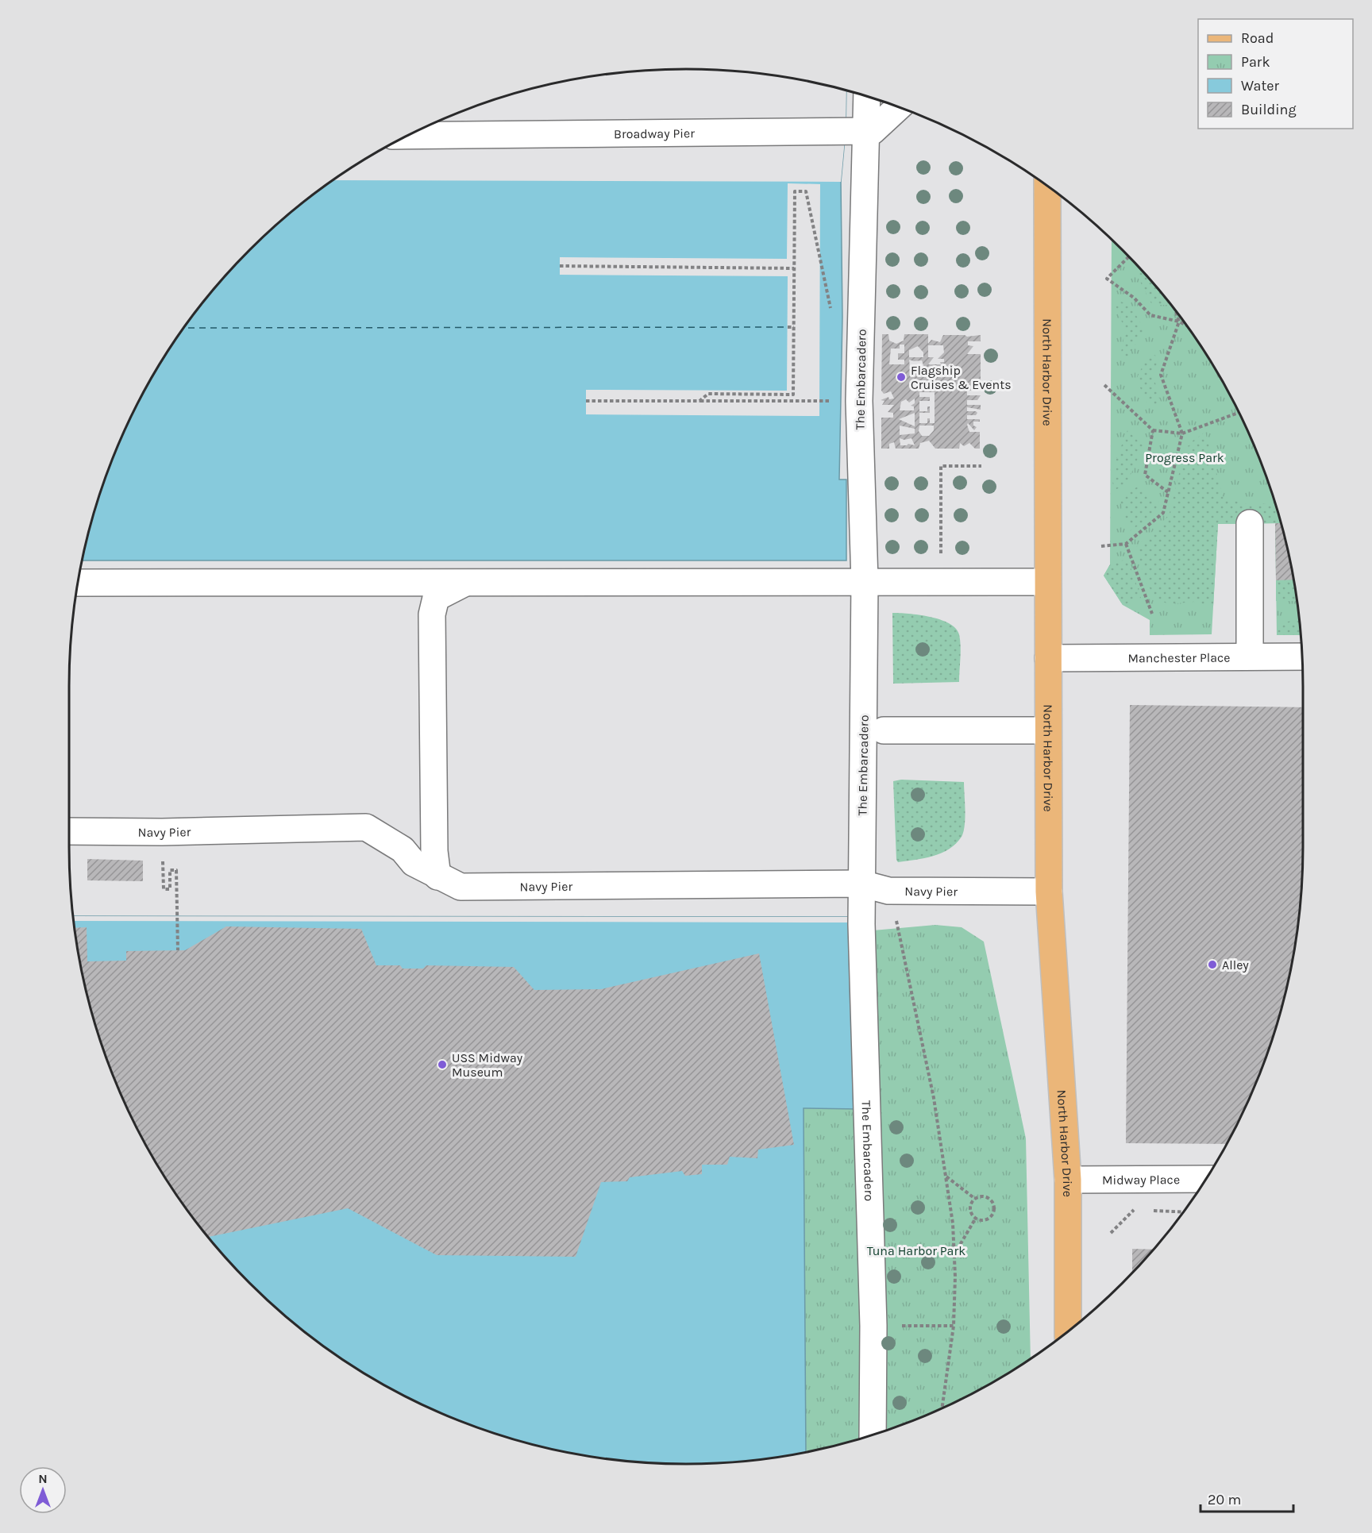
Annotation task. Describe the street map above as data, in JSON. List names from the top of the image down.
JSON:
{
  "streets": {
    "main road": ["North Harbor Drive"],
    "street": [
      "Broadway Pier",
      "The Embarcadero",
      "Manchester Place",
      "Navy Pier",
      "Midway Place"
    ]
  },
  "crossings": [
    ["Broadway Pier", "The Embarcadero"],
    ["North Harbor Drive", "Manchester Place"],
    ["North Harbor Drive", "Navy Pier"],
    ["North Harbor Drive", "Midway Place"],
    ["The Embarcadero", "Navy Pier"]
  ],
  "parks": ["Progress Park", "Tuna Harbor Park"],
  "places": ["Flagship Cruises & Events", "Alley", "USS Midway Museum"],
  "legend": [
    "Road",
    "Park",
    "Water",
    "Building"
  ],
  "scale_bar": "20 m",
  "north": "top"
}
